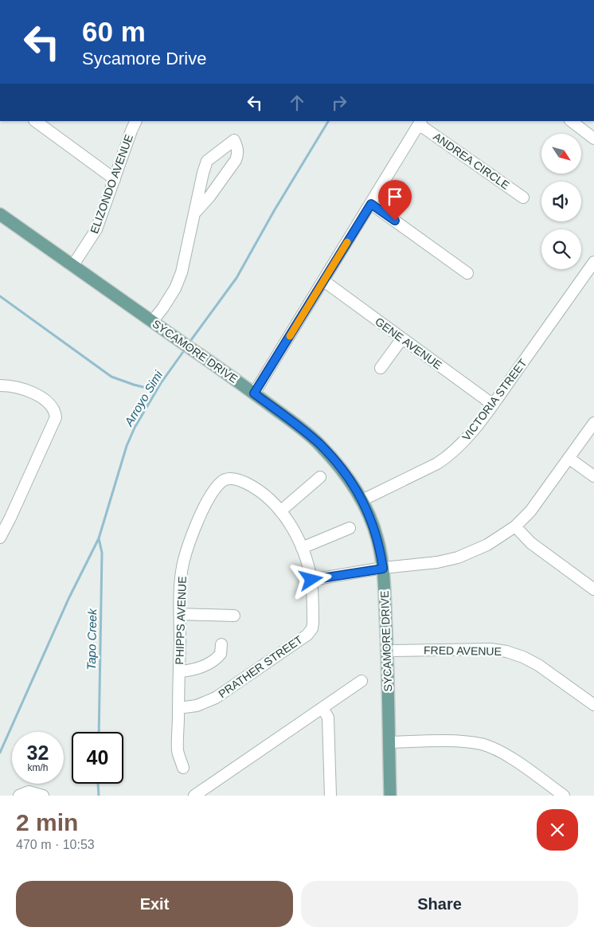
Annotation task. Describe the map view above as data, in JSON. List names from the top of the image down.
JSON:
{
  "streets": {
    "main road": ["SYCAMORE DRIVE"],
    "street": [
      "ANDREA CIRCLE",
      "ELIZONDO AVENUE",
      "GENE AVENUE",
      "VICTORIA STREET",
      "PHIPPS AVENUE",
      "FRED AVENUE",
      "PRATHER STREET"
    ]
  },
  "crossings": [
    ["ELIZONDO AVENUE", "SYCAMORE DRIVE"],
    ["GENE AVENUE", "VICTORIA STREET"],
    ["SYCAMORE DRIVE", "VICTORIA STREET"],
    ["SYCAMORE DRIVE", "FRED AVENUE"],
    ["PHIPPS AVENUE", "PRATHER STREET"]
  ],
  "water": ["Arroyo Simi", "Tapo Creek"],
  "north": "bottom right",
  "page": {
    "turn": ["60 m", "Sycamore Drive"],
    "speed": "32 km/h",
    "limit": "40",
    "heading": ["2 min", "470 m · 10:53"],
    "buttons": ["Exit", "Share"]
  }
}
